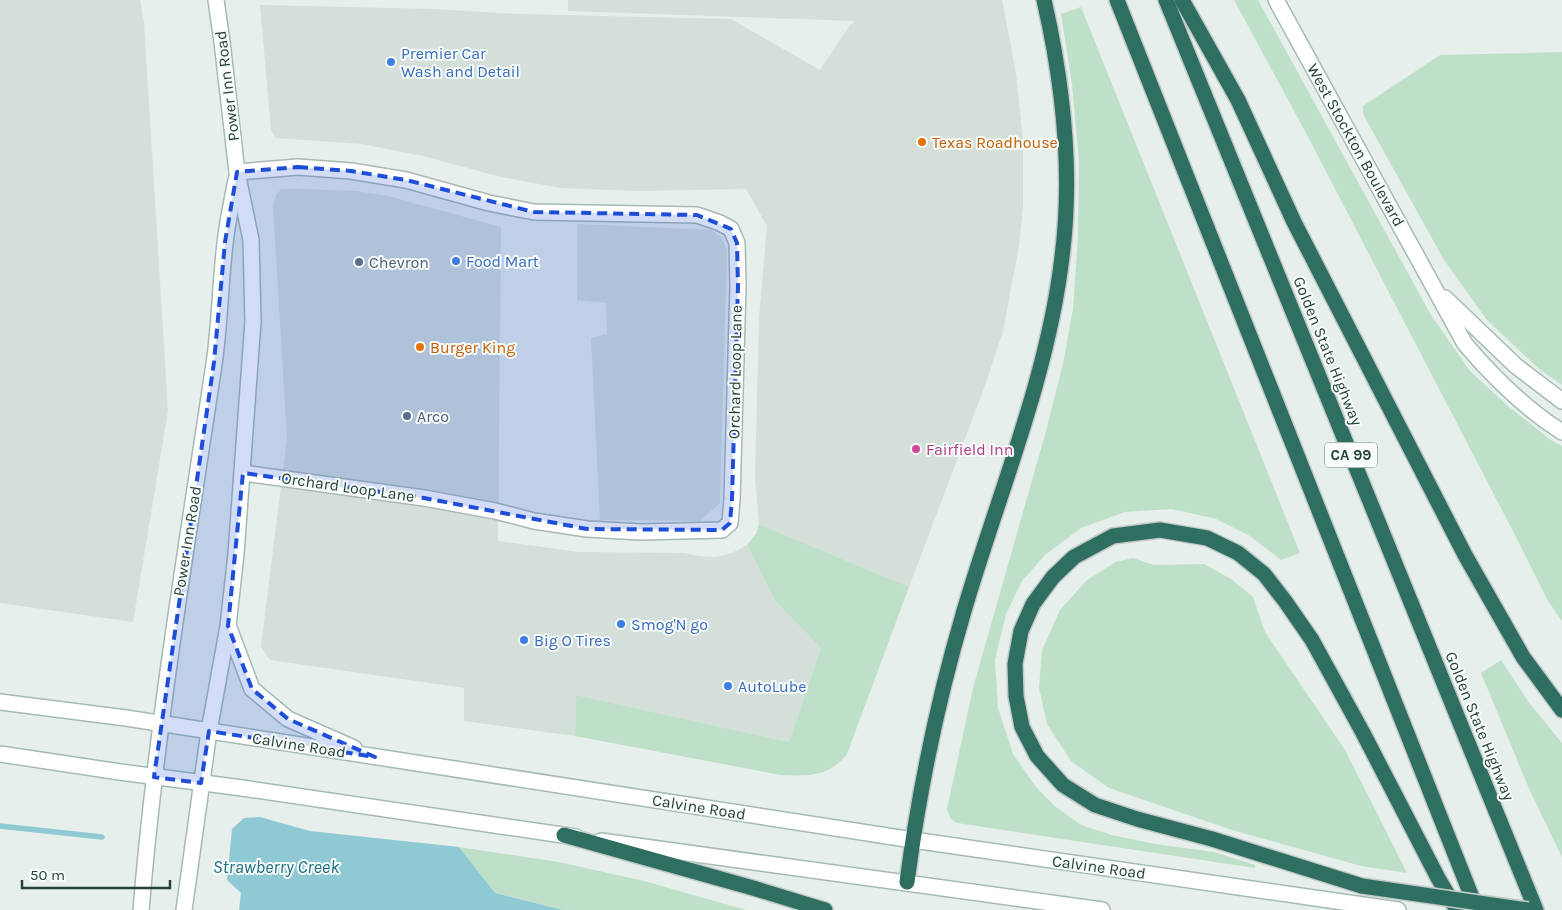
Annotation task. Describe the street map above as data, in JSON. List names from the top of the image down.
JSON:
{
  "streets": {
    "highway": ["Golden State Highway", "CA 99"],
    "main road": [
      "Power Inn Road",
      "West Stockton Boulevard",
      "Orchard Loop Lane",
      "Calvine Road"
    ]
  },
  "crossings": [
    ["Power Inn Road", "Orchard Loop Lane"],
    ["Power Inn Road", "Calvine Road"]
  ],
  "water": ["Strawberry Creek"],
  "places": [
    "Premier Car Wash and Detail",
    "Texas Roadhouse",
    "Food Mart",
    "Chevron",
    "Burger King",
    "Arco",
    "Fairfield Inn",
    "Smog'N go",
    "Big O Tires",
    "AutoLube"
  ],
  "scale_bar": "50 m"
}
